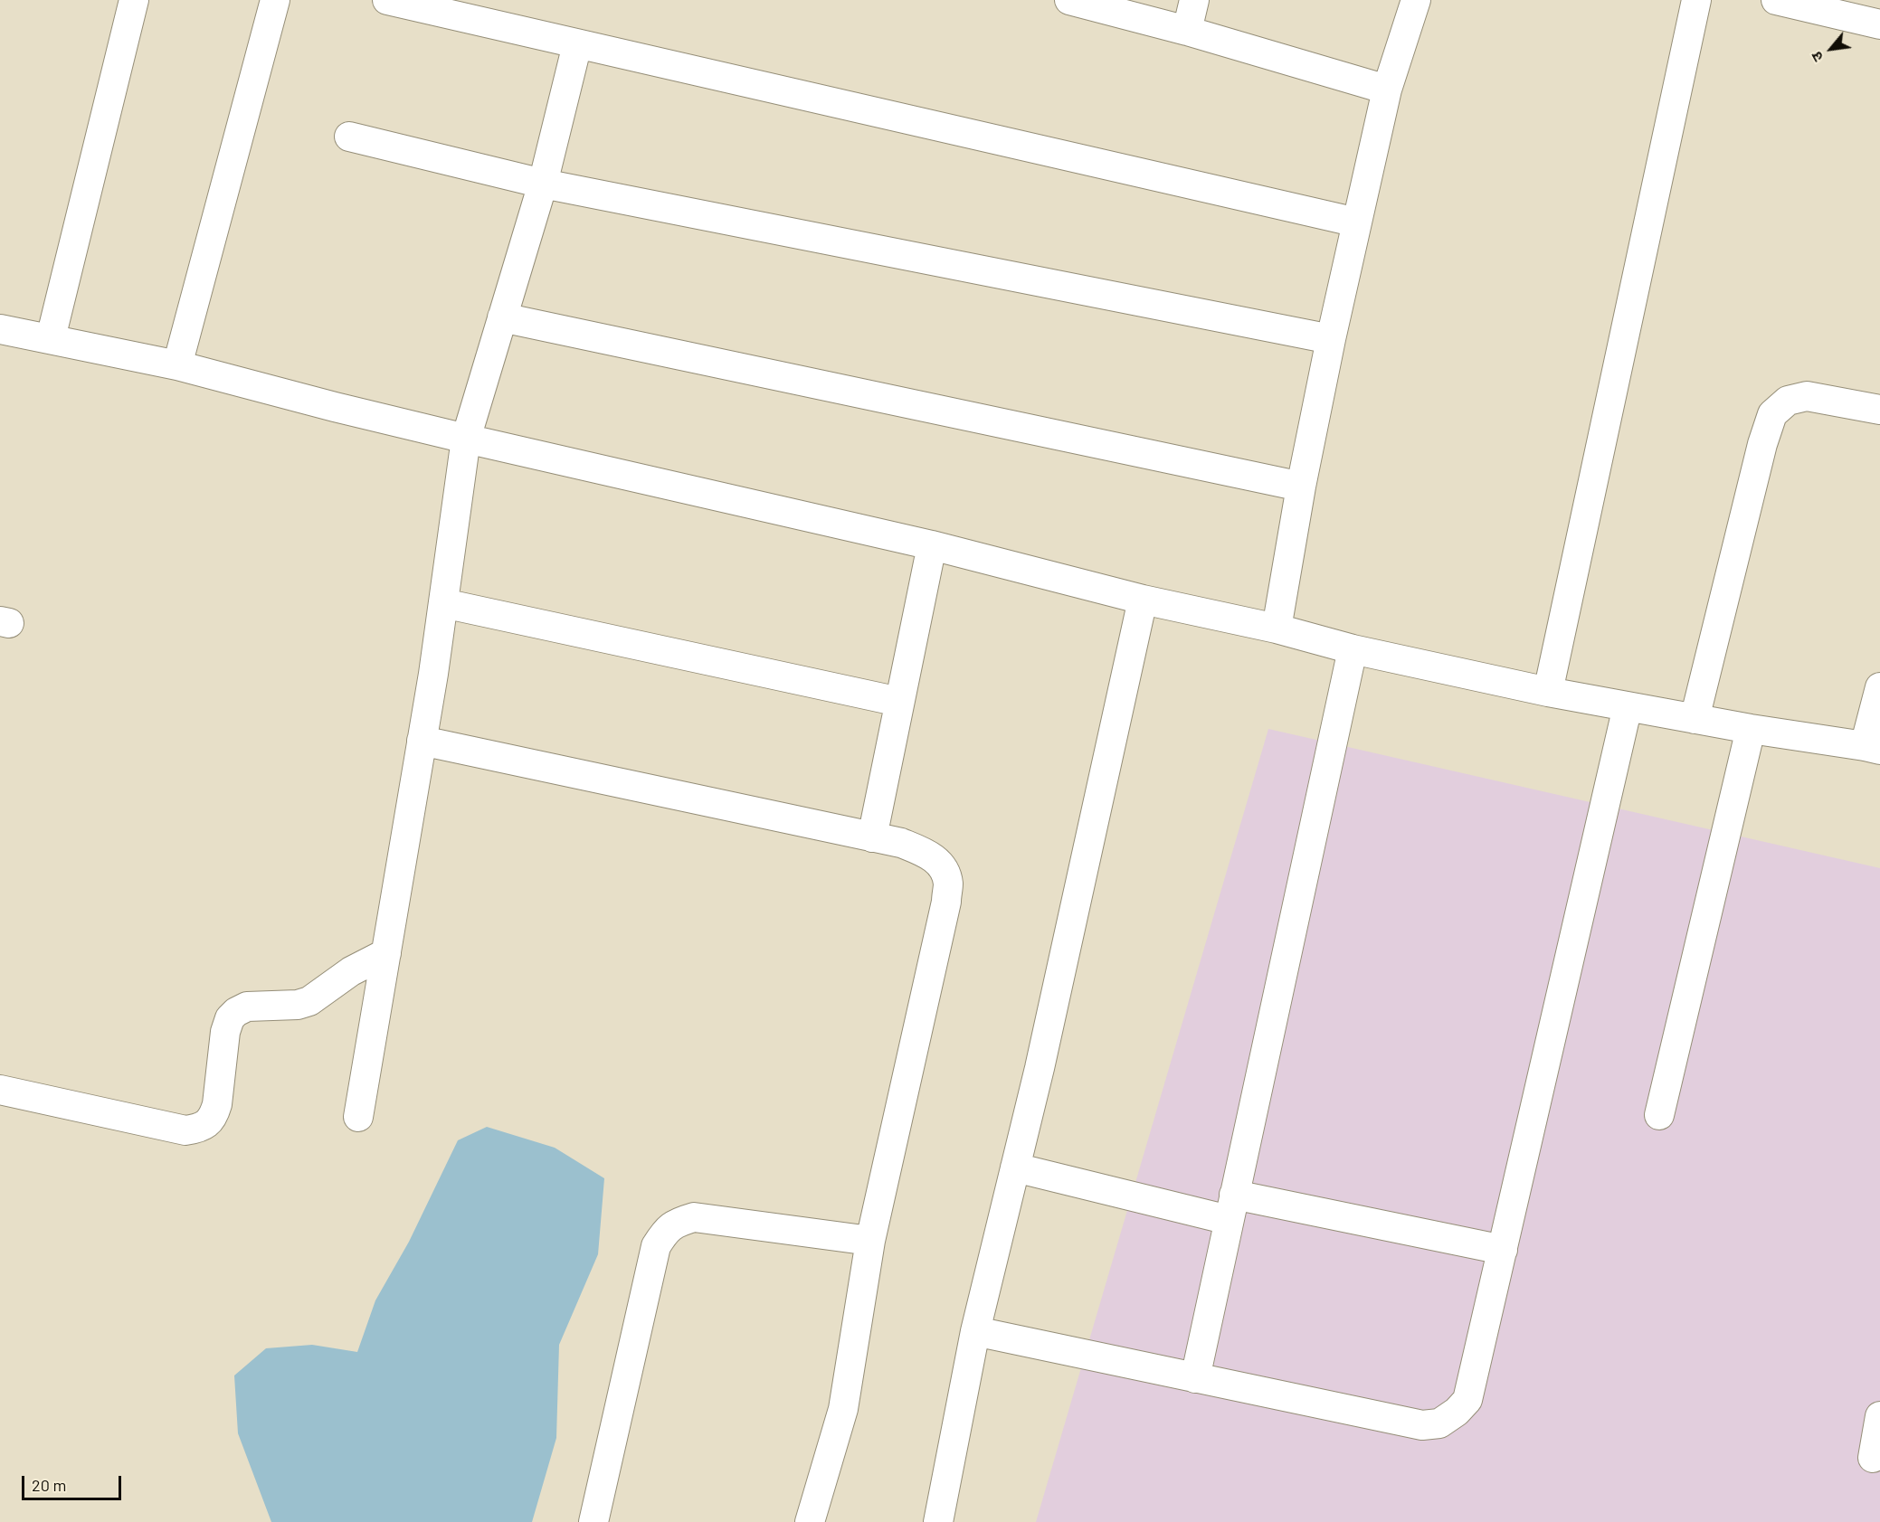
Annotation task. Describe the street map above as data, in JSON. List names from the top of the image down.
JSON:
{
  "scale_bar": "20 m",
  "north": "bottom left"
}
